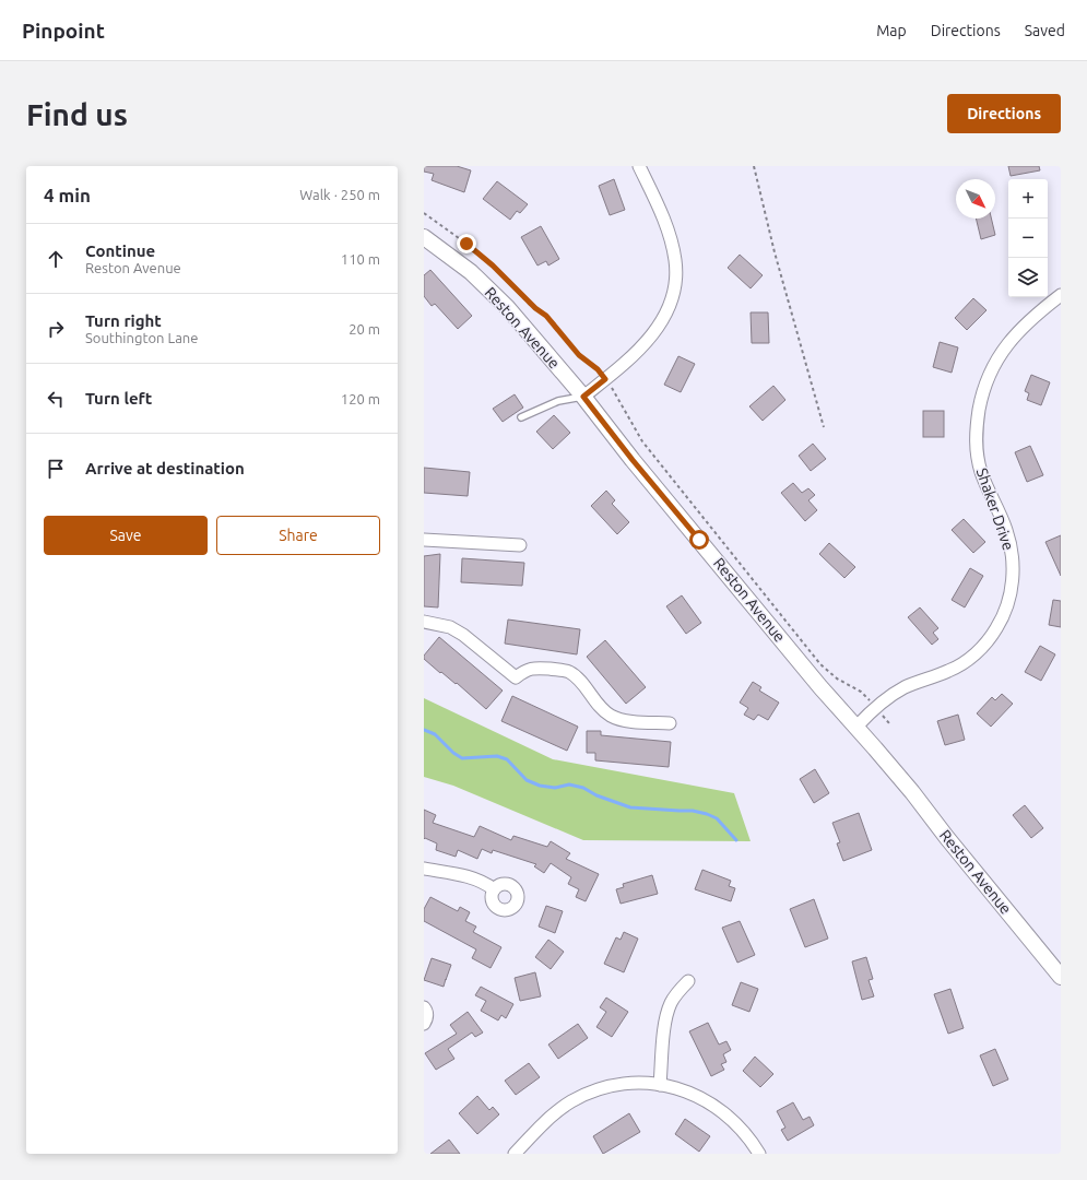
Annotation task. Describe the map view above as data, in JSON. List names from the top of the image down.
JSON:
{
  "streets": {
    "street": ["Reston Avenue", "Shaker Drive"]
  },
  "crossings": [
    ["Reston Avenue", "Shaker Drive"]
  ],
  "north": "bottom right",
  "page": {
    "header": "Pinpoint",
    "nav": ["Map", "Directions", "Saved"],
    "buttons": [
      "Directions",
      ["Save", "Share"]
    ],
    "title": "Find us",
    "heading": ["4 min", "Walk · 250 m"],
    "map_buttons": ["+", "−"],
    "list": [
      ["Continue", "Reston Avenue", "110 m"],
      ["Turn right", "Southington Lane", "20 m"],
      ["Turn left", "120 m"],
      "Arrive at destination"
    ]
  }
}
